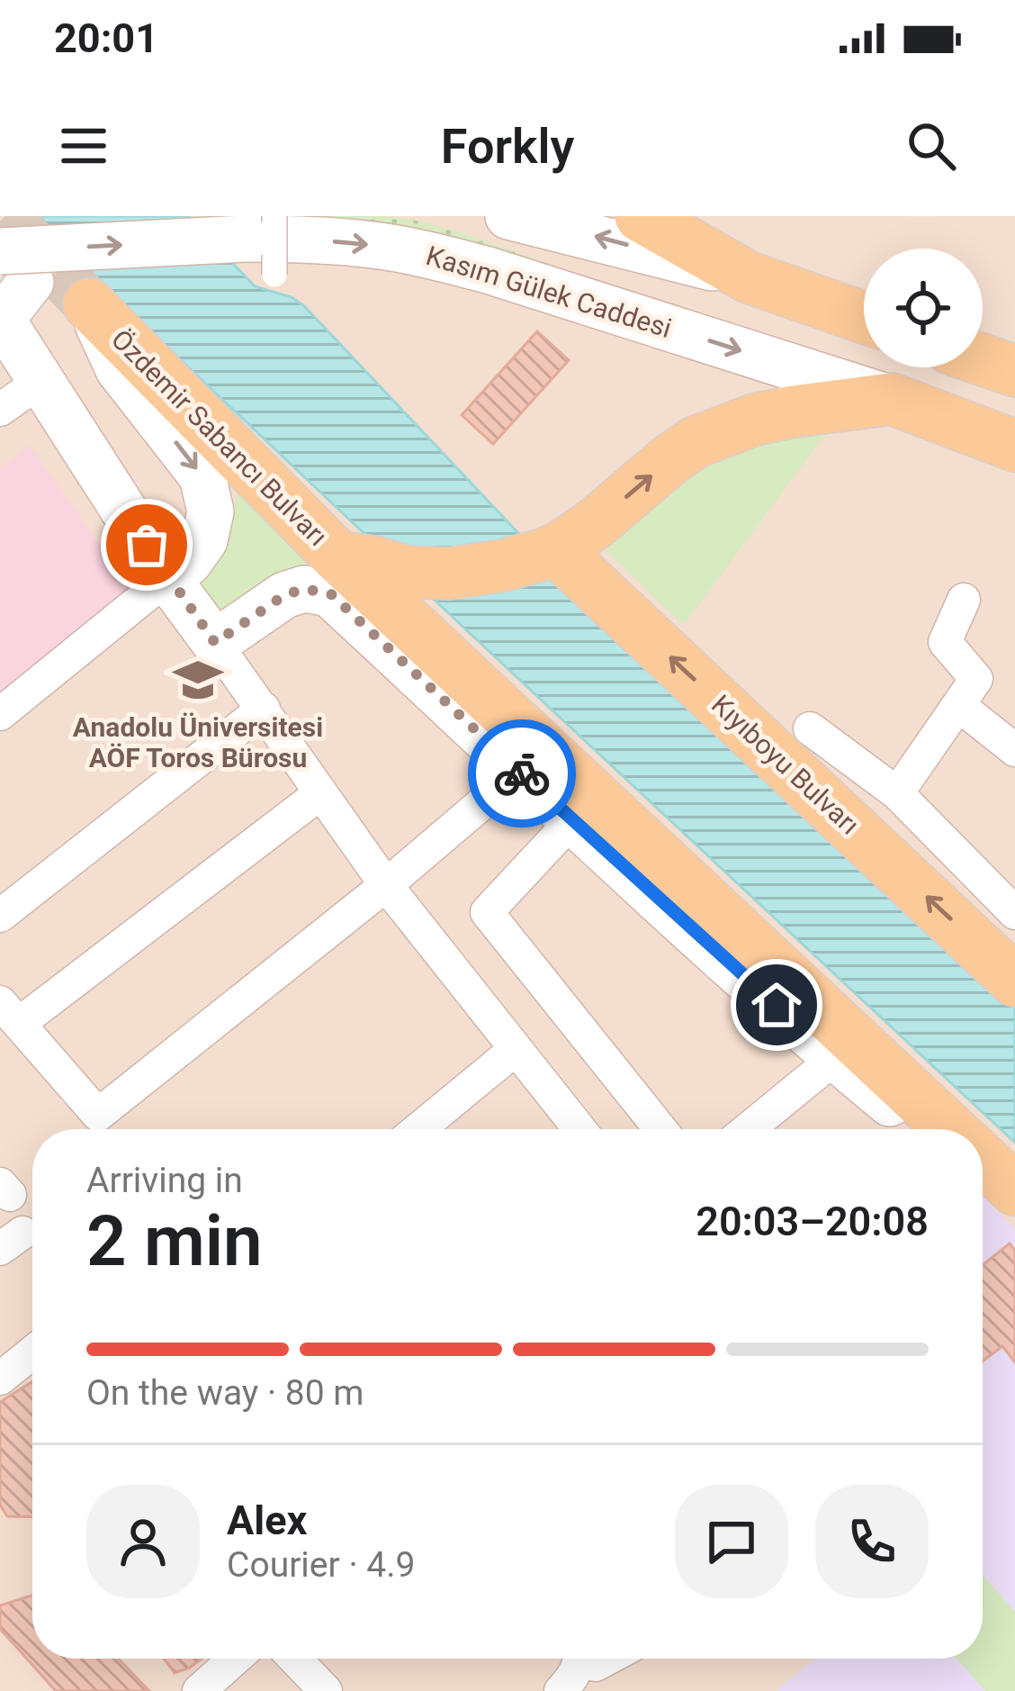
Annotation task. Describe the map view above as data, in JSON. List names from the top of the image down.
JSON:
{
  "streets": {
    "main road": ["Kasım Gülek Caddesi", "Özdemir Sabancı Bulvarı", "Kıyıboyu Bulvarı"]
  },
  "crossings": [
    ["Kasım Gülek Caddesi", "Özdemir Sabancı Bulvarı"],
    ["Özdemir Sabancı Bulvarı", "Kıyıboyu Bulvarı"]
  ],
  "one_way": ["Özdemir Sabancı Bulvarı"],
  "places": {
    "school or university": ["Anadolu Üniversitesi AÖF Toros Bürosu"]
  },
  "page": {
    "status": "20:01",
    "header": "Forkly",
    "heading": ["2 min", "Arriving in", "20:03–20:08"],
    "panel": ["Alex", "Courier · 4.9"],
    "bar": "On the way · 80 m"
  }
}
